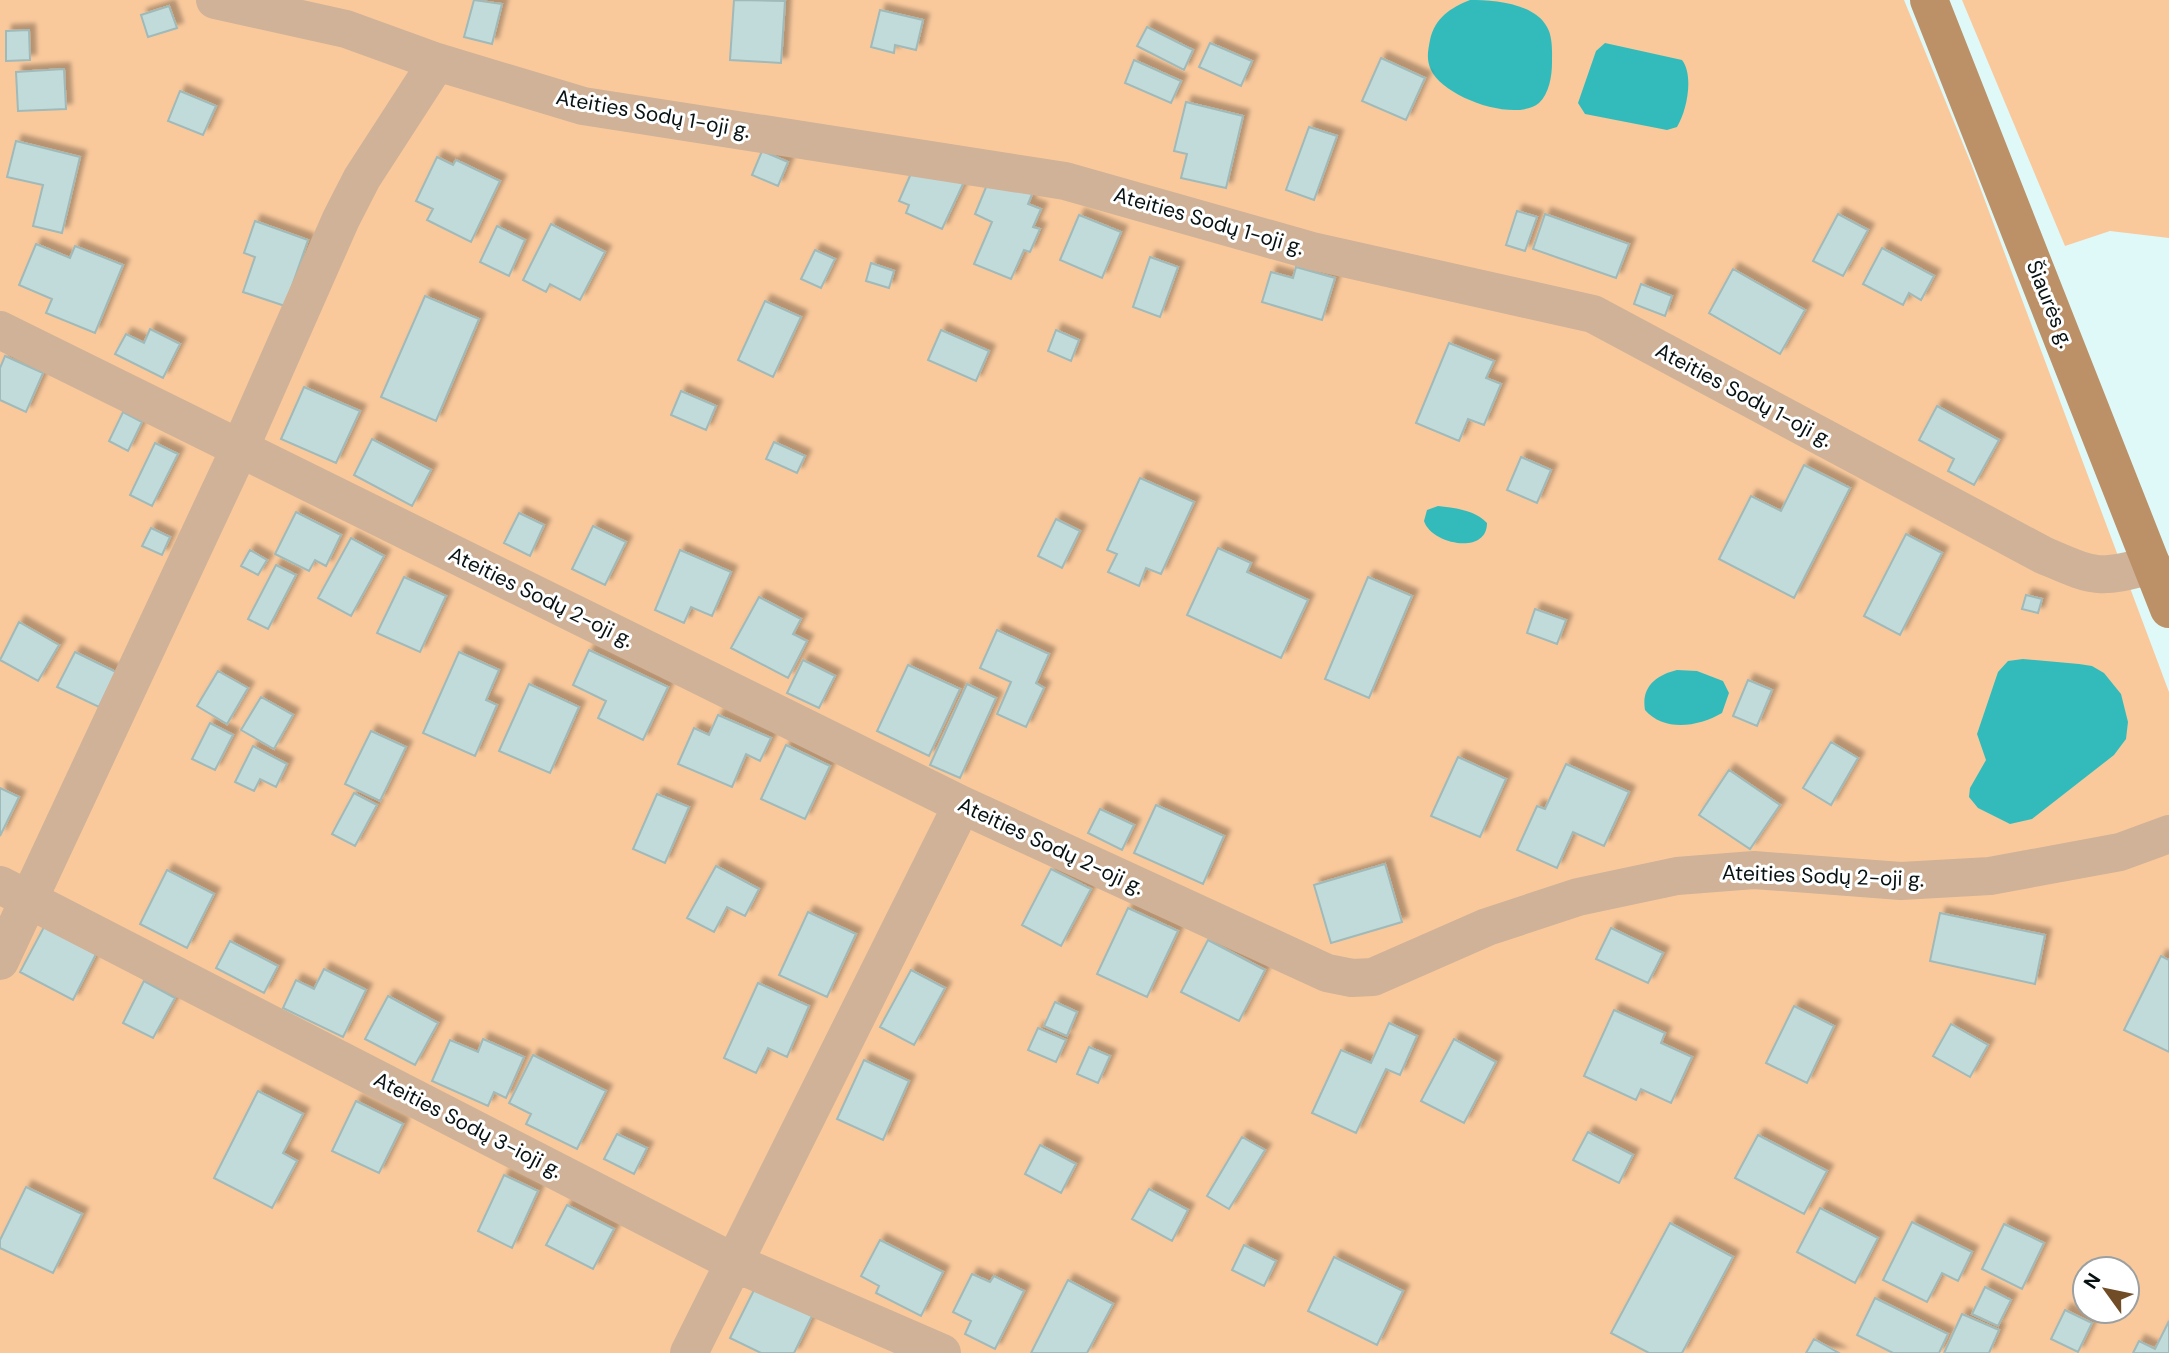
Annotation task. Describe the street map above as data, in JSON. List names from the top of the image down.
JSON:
{
  "streets": {
    "main road": ["Šiaurės g."],
    "street": ["Ateities Sodų 1-oji g.", "Ateities Sodų 2-oji g.", "Ateities Sodų 3-ioji g."]
  },
  "crossings": [
    ["Ateities Sodų 1-oji g.", "Šiaurės g."]
  ],
  "north": "top left"
}
